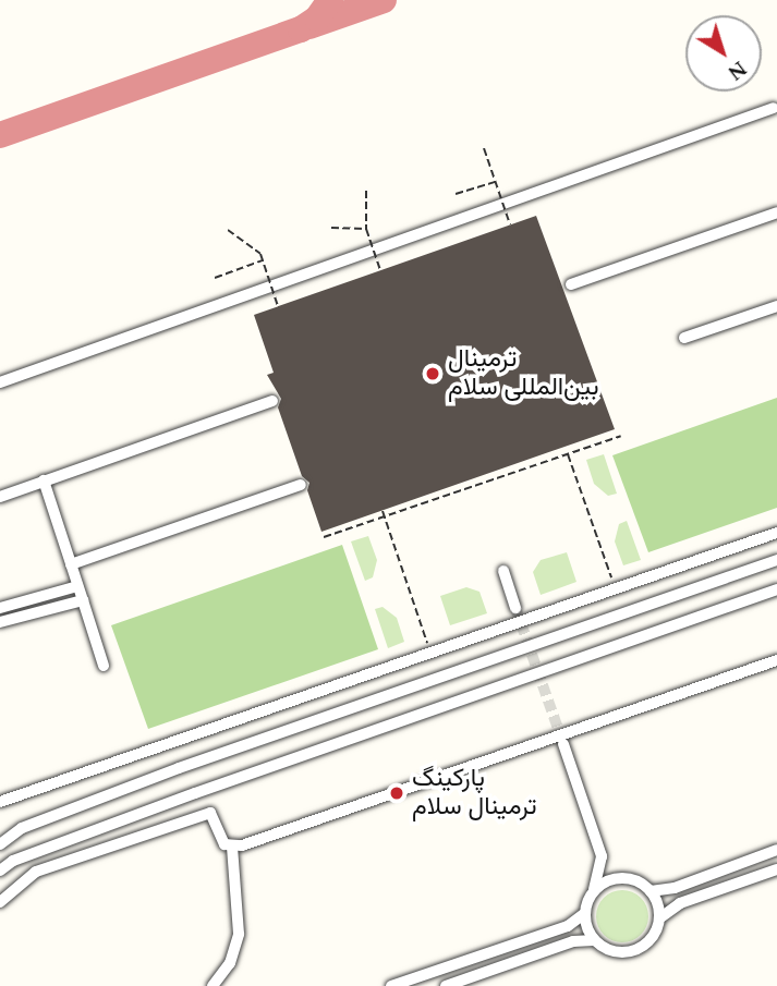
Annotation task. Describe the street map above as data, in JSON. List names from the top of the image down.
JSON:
{
  "places": ["ترمینال بین‌المللی سلام", "پارکینگ ترمینال سلام"],
  "north": "bottom right"
}
